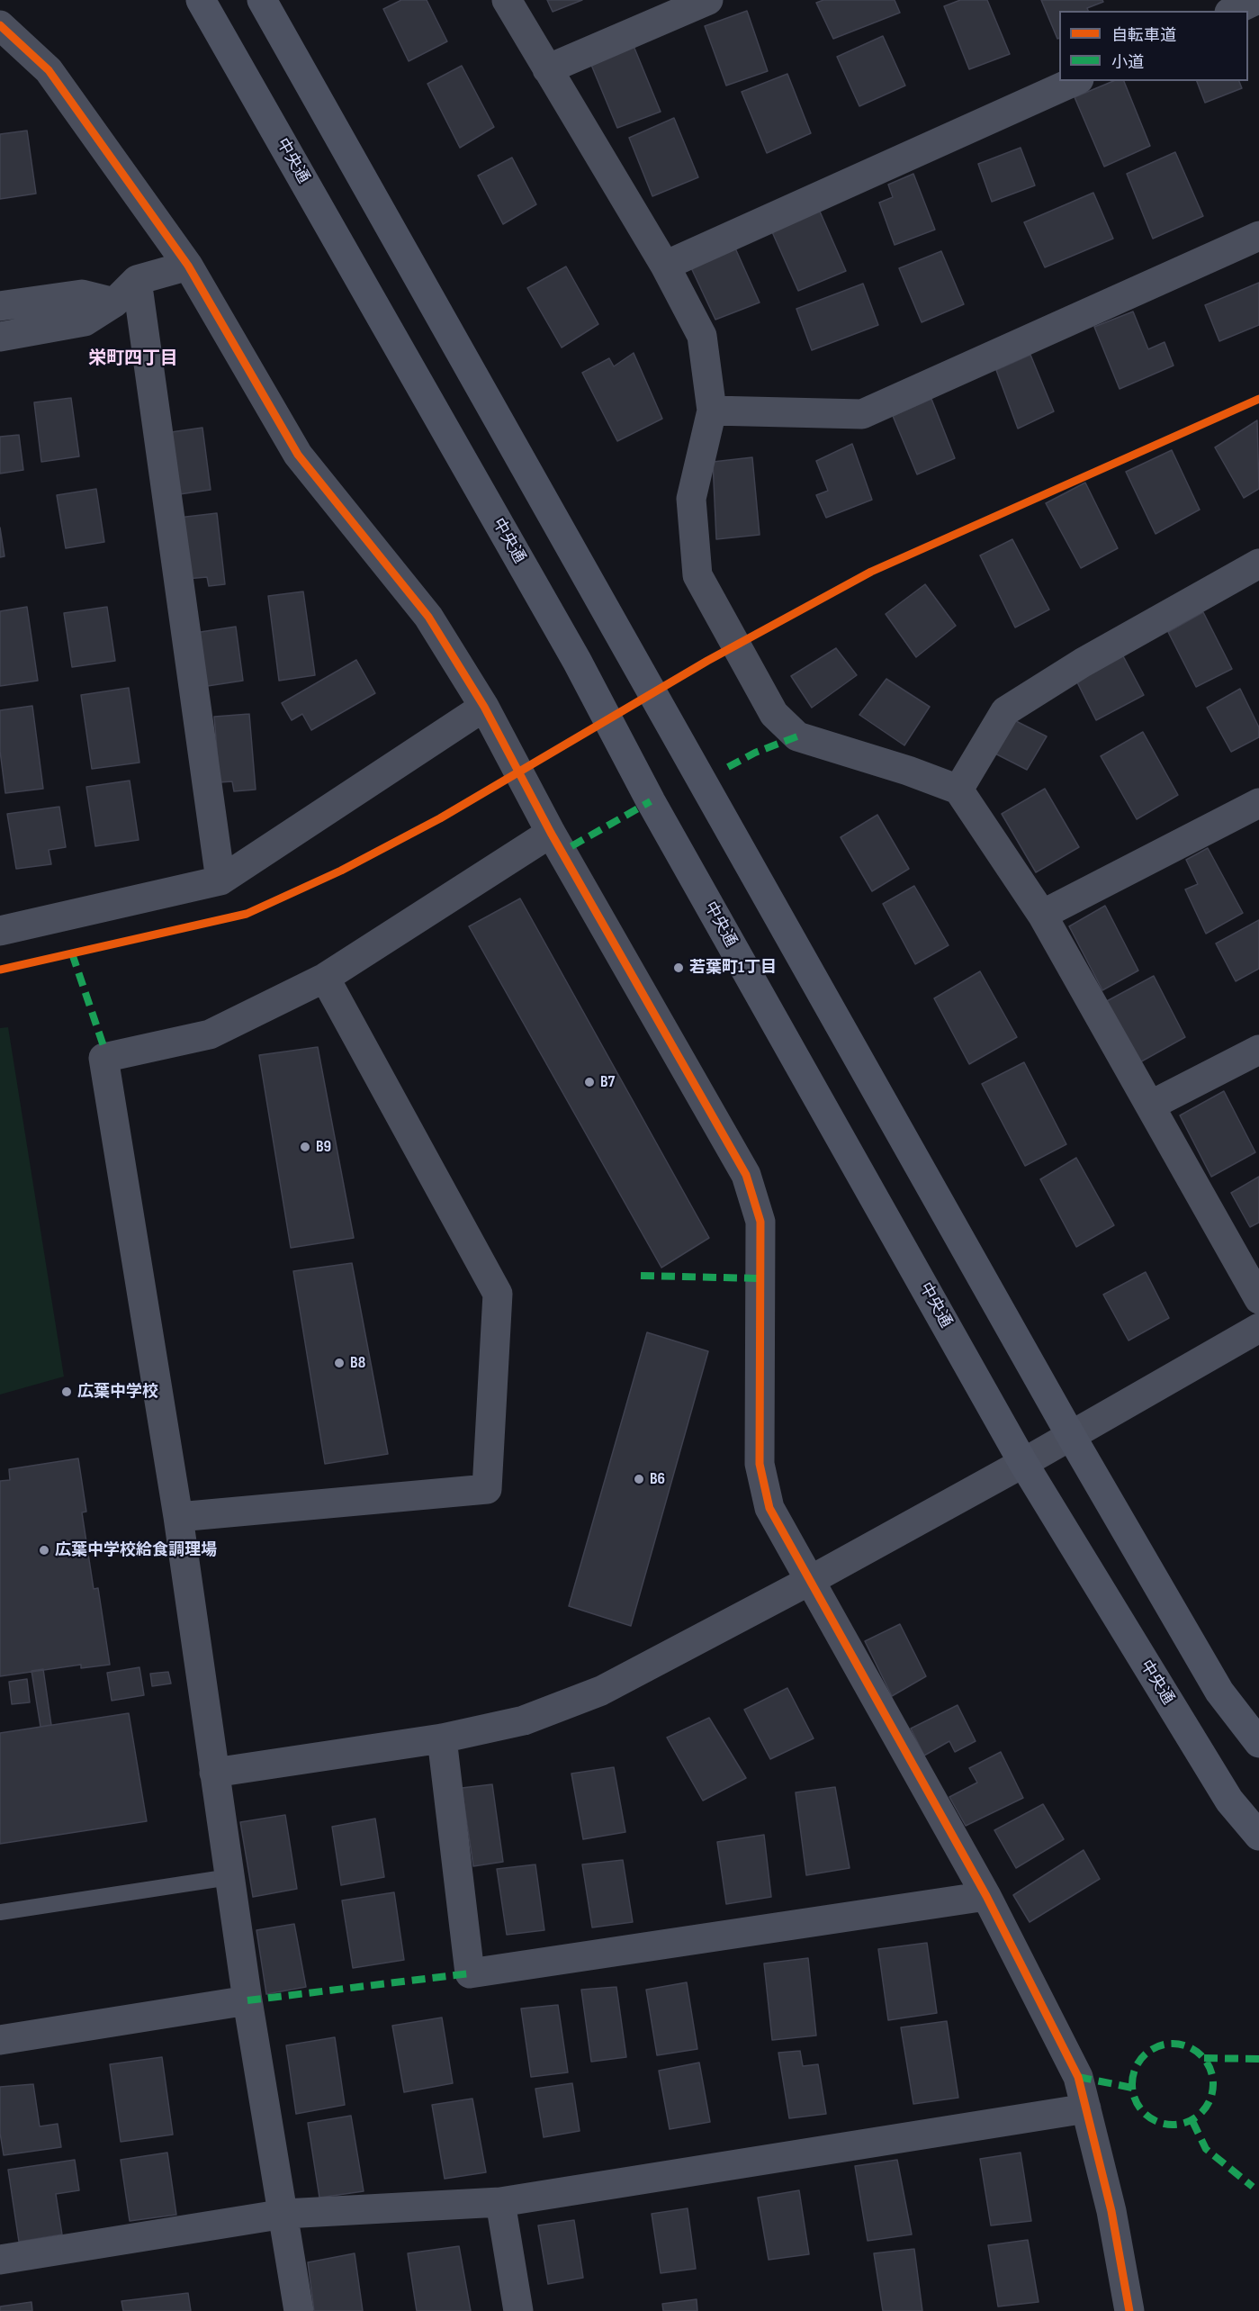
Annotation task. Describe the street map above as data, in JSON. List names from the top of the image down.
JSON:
{
  "streets": {
    "street": ["中央通"]
  },
  "districts": ["栄町四丁目"],
  "places": [
    "若葉町1丁目",
    "B7",
    "B9",
    "B8",
    "広葉中学校",
    "B6",
    "広葉中学校給食調理場"
  ],
  "legend": ["自転車道", "小道"]
}
